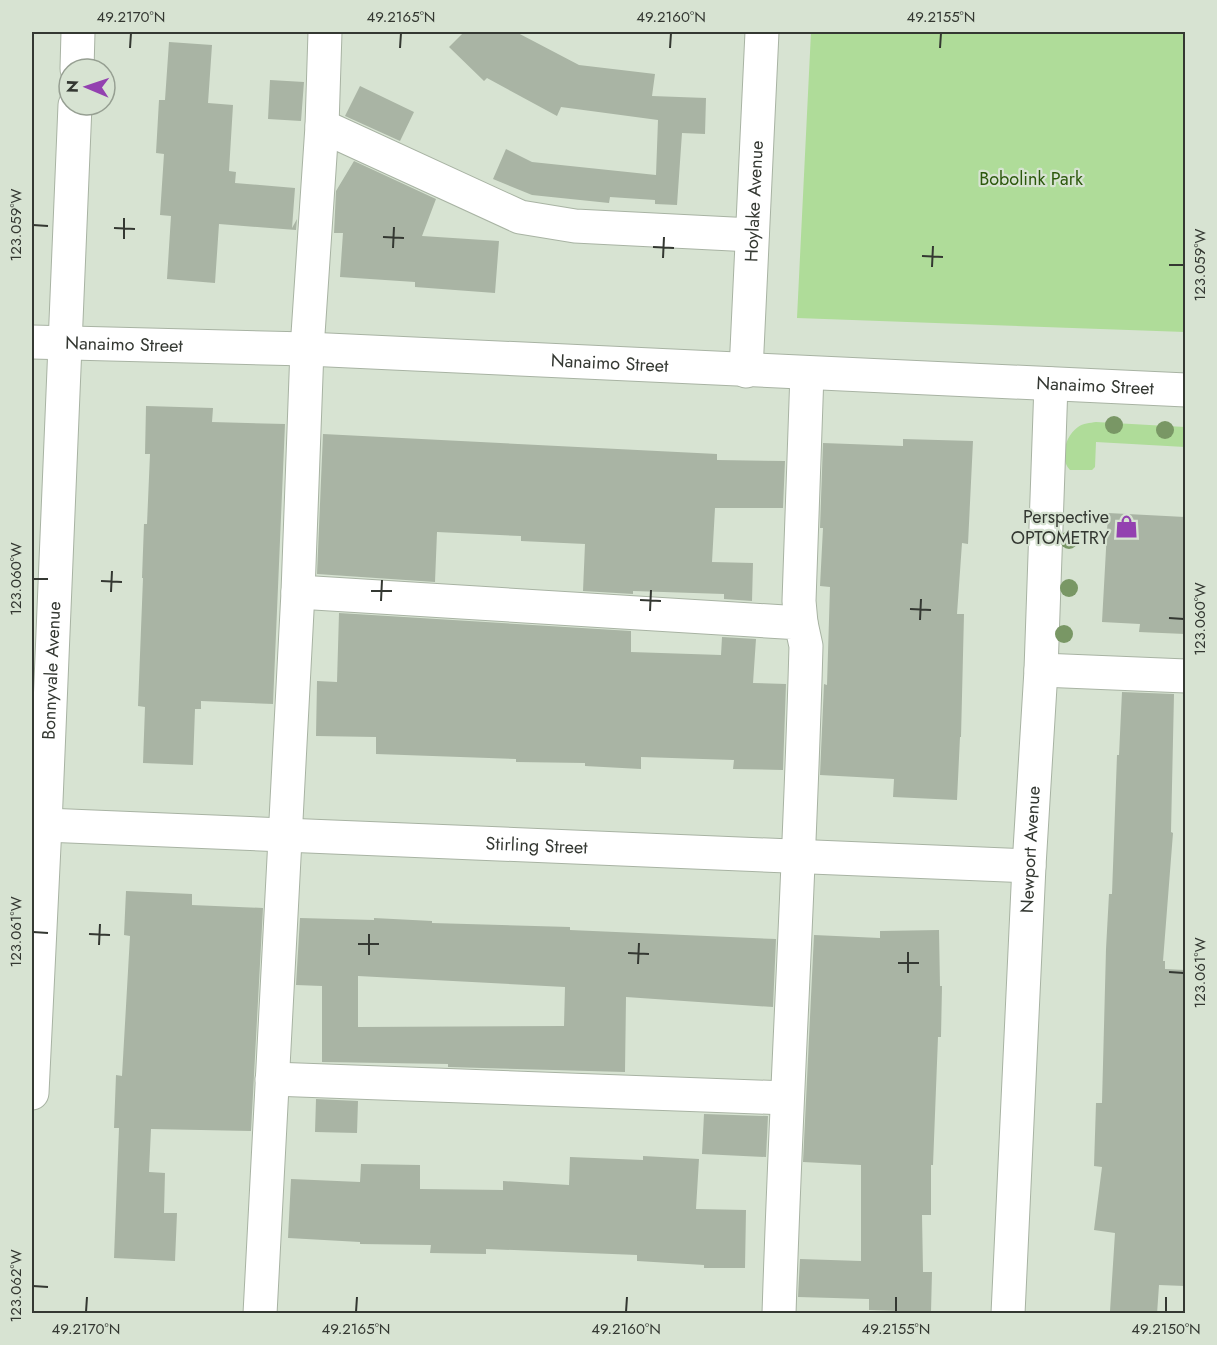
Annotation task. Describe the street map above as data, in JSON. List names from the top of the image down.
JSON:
{
  "streets": {
    "street": [
      "Hoylake Avenue",
      "Nanaimo Street",
      "Bonnyvale Avenue",
      "Stirling Street",
      "Newport Avenue"
    ]
  },
  "crossings": [
    ["Hoylake Avenue", "Nanaimo Street"],
    ["Nanaimo Street", "Bonnyvale Avenue"],
    ["Nanaimo Street", "Newport Avenue"],
    ["Bonnyvale Avenue", "Stirling Street"],
    ["Stirling Street", "Newport Avenue"]
  ],
  "parks": ["Bobolink Park"],
  "places": {
    "shop": ["Perspective OPTOMETRY"]
  },
  "north": "left",
  "coordinates": [
    "49.2170°N",
    "49.2165°N",
    "49.2160°N",
    "49.2155°N",
    "123.059°W",
    "123.060°W",
    "123.061°W",
    "123.062°W",
    "49.2150°N"
  ]
}
